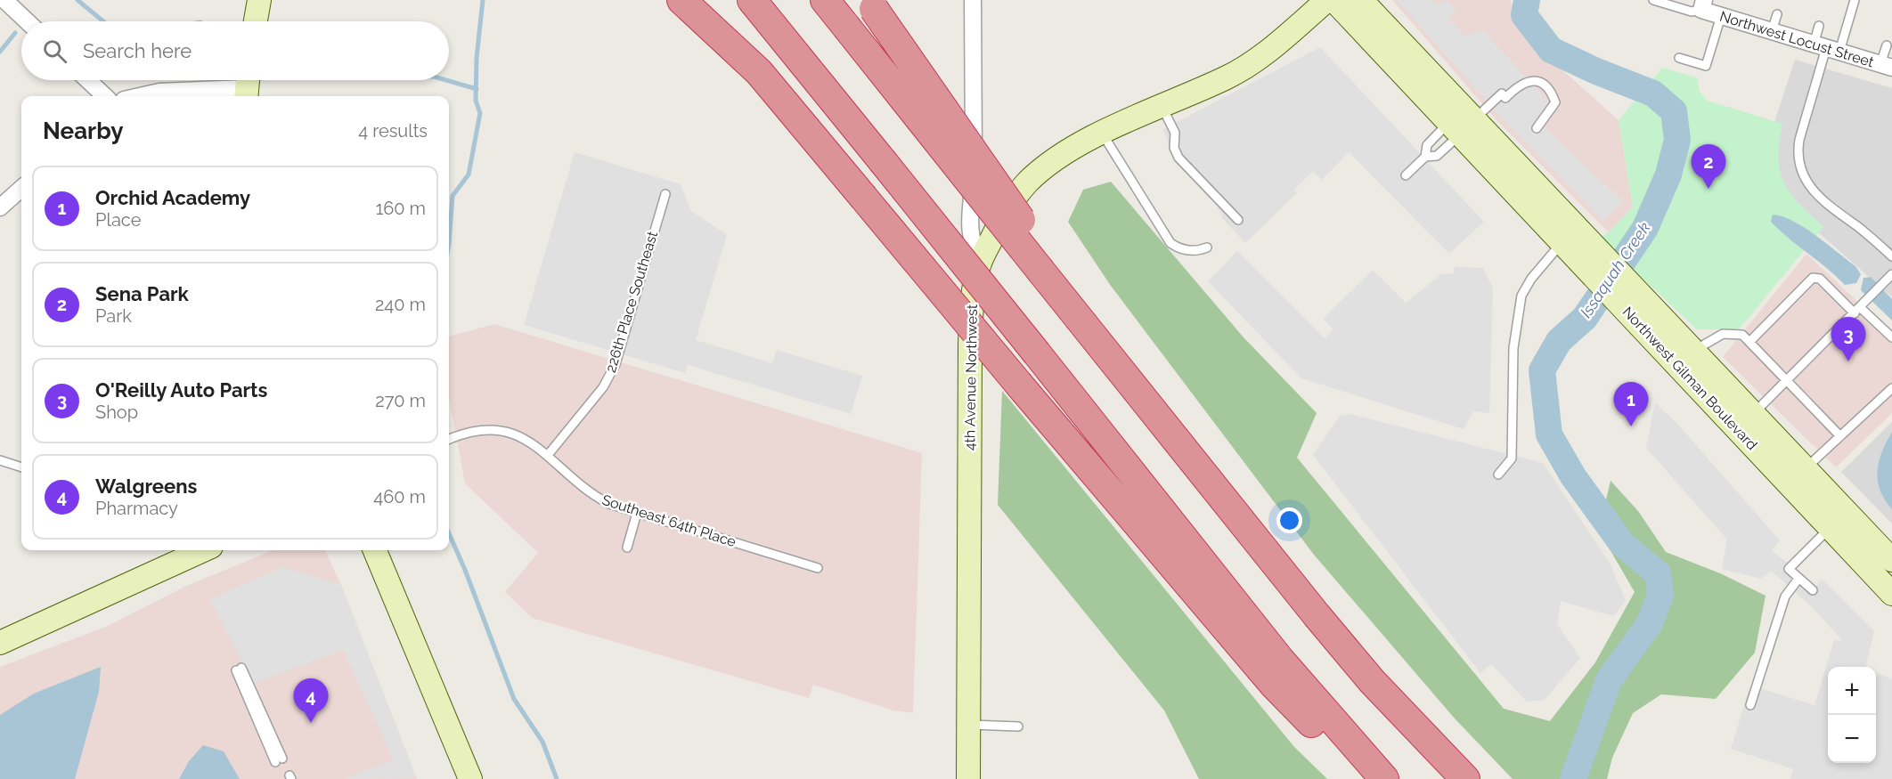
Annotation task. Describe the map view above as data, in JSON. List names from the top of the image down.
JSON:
{
  "streets": {
    "street": ["Northwest Locust Street", "4th Avenue Northwest", "Northwest Gilman Boulevard"],
    "lane": ["226th Place Southeast", "Southeast 64th Place"]
  },
  "crossings": [
    ["226th Place Southeast", "Southeast 64th Place"]
  ],
  "water": ["Issaquah Creek"],
  "page": {
    "search": "Search here",
    "heading": ["Nearby", "4 results"],
    "pins": [
      "2",
      "3",
      "1",
      "4"
    ],
    "list": [
      {
        "mark": "1",
        "name": "Orchid Academy",
        "note": "Place",
        "value": "160 m"
      },
      {
        "mark": "2",
        "name": "Sena Park",
        "note": "Park",
        "value": "240 m"
      },
      {
        "mark": "3",
        "name": "O'Reilly Auto Parts",
        "note": "Shop",
        "value": "270 m"
      },
      {
        "mark": "4",
        "name": "Walgreens",
        "note": "Pharmacy",
        "value": "460 m"
      }
    ],
    "map_buttons": ["+", "−"]
  }
}
